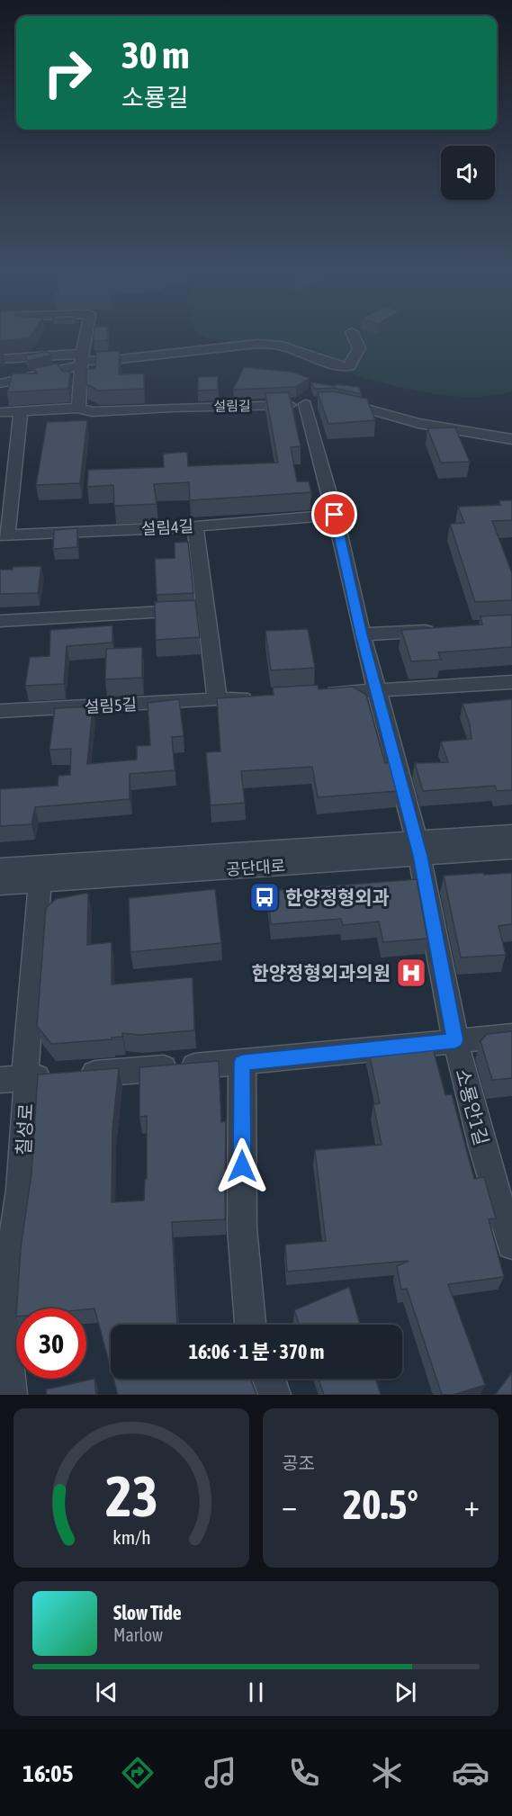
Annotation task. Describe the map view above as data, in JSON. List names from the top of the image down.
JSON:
{
  "streets": {
    "street": [
      "설림길",
      "설림4길",
      "설림5길",
      "공단대로",
      "소룡안1길",
      "칠성로"
    ]
  },
  "crossings": [
    ["설림길", "소룡안1길"],
    ["설림4길", "소룡안1길"],
    ["공단대로", "소룡안1길"],
    ["공단대로", "칠성로"]
  ],
  "places": {
    "bus stop": ["한양정형외과"],
    "hospital": ["한양정형외과의원"]
  },
  "page": {
    "turn": ["30 m", "소룡길"],
    "limit": "30",
    "trip": "16:06 · 1 분 · 370 m",
    "tile": "공조",
    "heat": ["−", "20.5°", "+"],
    "song": ["Slow Tide", "Marlow"],
    "tabs": "16:05",
    "gauge": ["23", "km/h"]
  }
}
